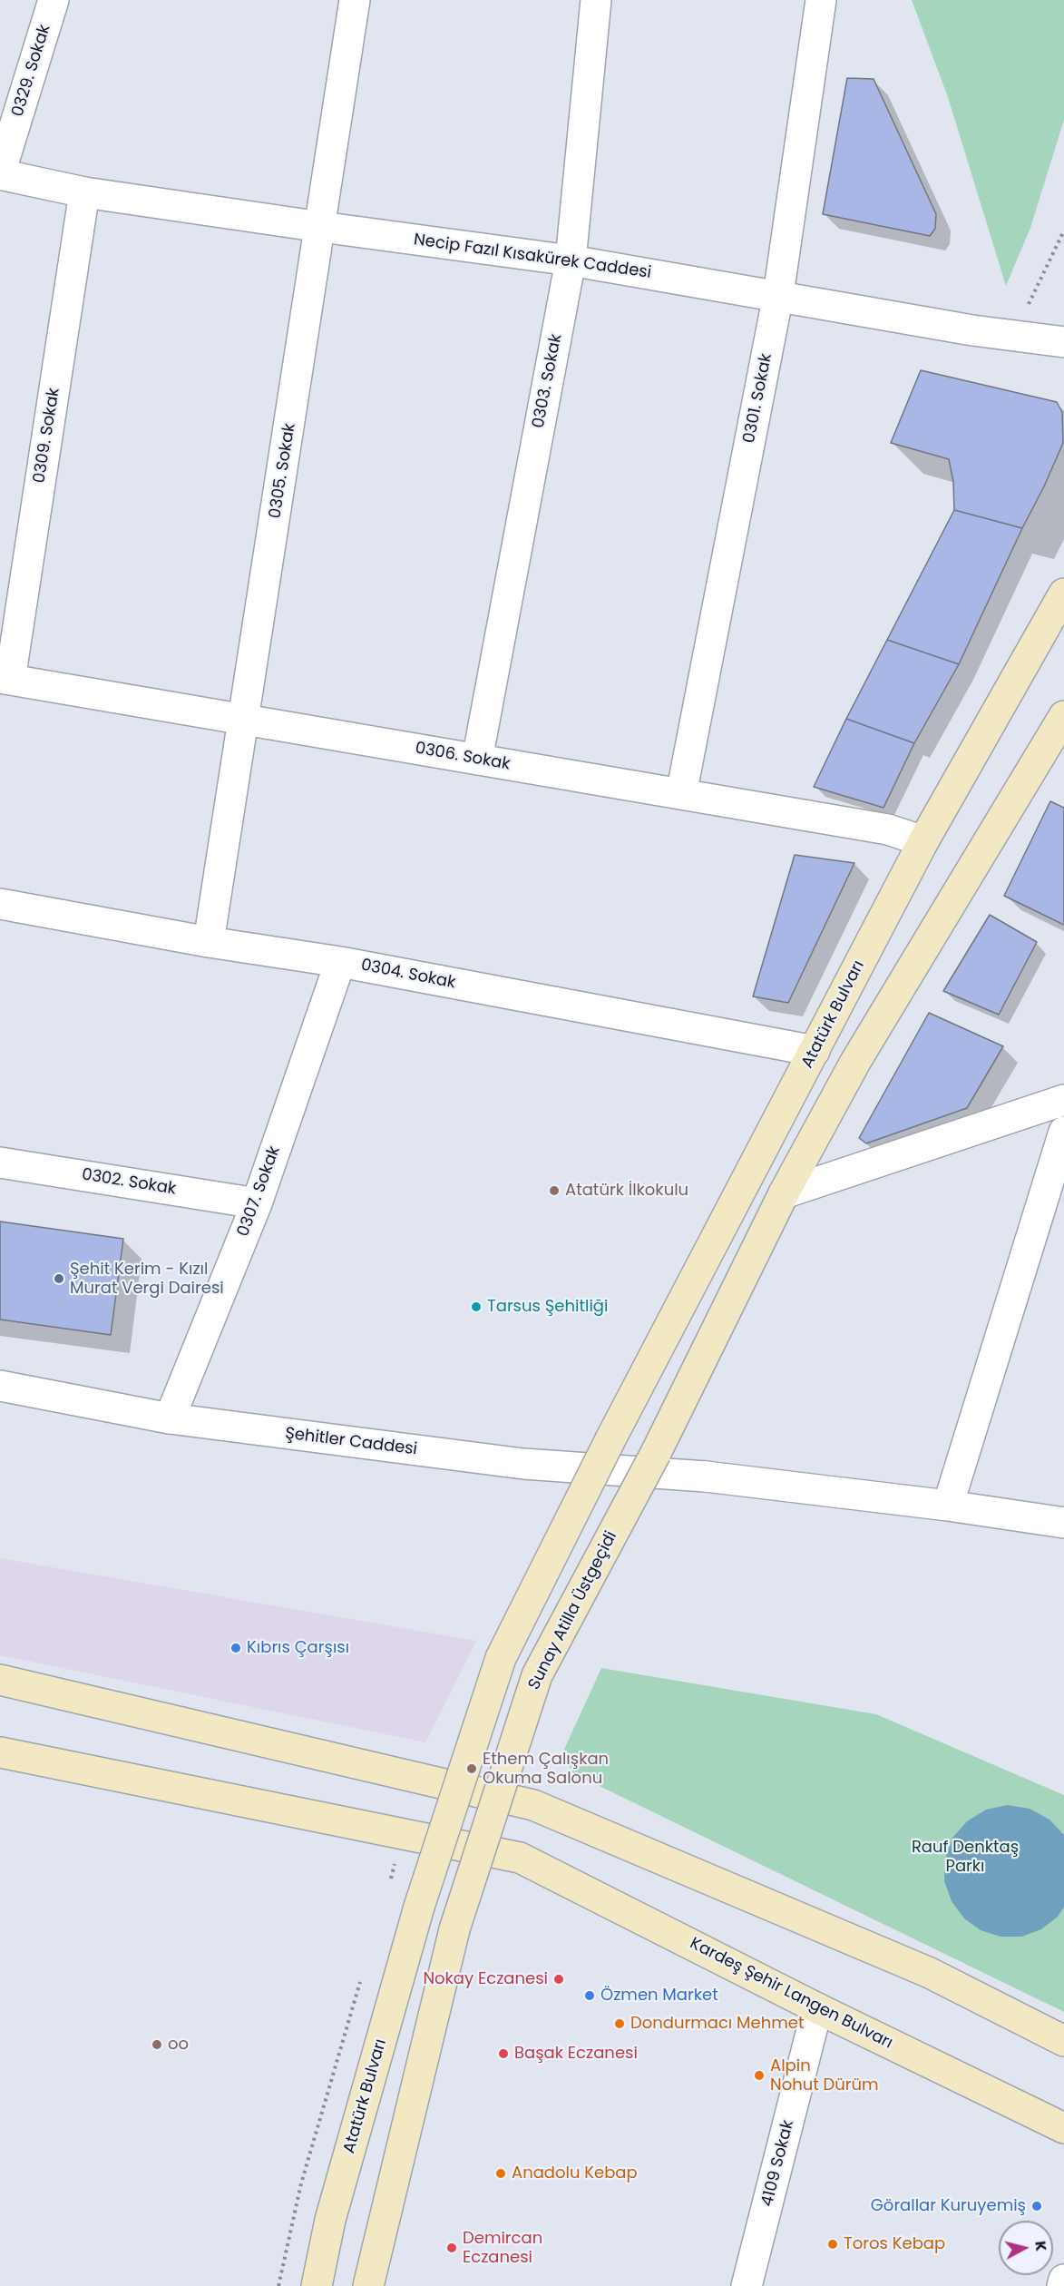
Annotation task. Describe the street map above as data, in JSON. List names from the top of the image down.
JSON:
{
  "streets": {
    "main road": ["Atatürk Bulvarı", "Sunay Atilla Üstgeçidi", "Kardeş Şehir Langen Bulvarı"],
    "street": [
      "0329. Sokak",
      "Necip Fazıl Kısakürek Caddesi",
      "0303. Sokak",
      "0301. Sokak",
      "0309. Sokak",
      "0305. Sokak",
      "0306. Sokak",
      "0304. Sokak",
      "0302. Sokak",
      "0307. Sokak",
      "Şehitler Caddesi",
      "4109 Sokak"
    ]
  },
  "crossings": [
    ["0329. Sokak", "Necip Fazıl Kısakürek Caddesi"],
    ["Necip Fazıl Kısakürek Caddesi", "0303. Sokak"],
    ["Necip Fazıl Kısakürek Caddesi", "0301. Sokak"],
    ["Necip Fazıl Kısakürek Caddesi", "0309. Sokak"],
    ["Necip Fazıl Kısakürek Caddesi", "0305. Sokak"],
    ["0303. Sokak", "0306. Sokak"],
    ["0301. Sokak", "0306. Sokak"],
    ["0309. Sokak", "0306. Sokak"],
    ["0305. Sokak", "0306. Sokak"],
    ["0305. Sokak", "0304. Sokak"],
    ["0306. Sokak", "Atatürk Bulvarı"],
    ["0304. Sokak", "Atatürk Bulvarı"],
    ["0304. Sokak", "0307. Sokak"],
    ["0302. Sokak", "0307. Sokak"],
    ["0307. Sokak", "Şehitler Caddesi"],
    ["Kardeş Şehir Langen Bulvarı", "4109 Sokak"]
  ],
  "parks": ["Rauf Denktaş Parkı"],
  "places": [
    "Atatürk İlkokulu",
    "Şehit Kerim - Kızıl Murat Vergi Dairesi",
    "Tarsus Şehitliği",
    "Kıbrıs Çarşısı",
    "Ethem Çalışkan Okuma Salonu",
    "Nokay Eczanesi",
    "Özmen Market",
    "Dondurmacı Mehmet",
    "oo",
    "Başak Eczanesi",
    "Alpin Nohut Dürüm",
    "Anadolu Kebap",
    "Görallar Kuruyemiş",
    "Toros Kebap",
    "Demircan Eczanesi"
  ],
  "north": "right"
}
